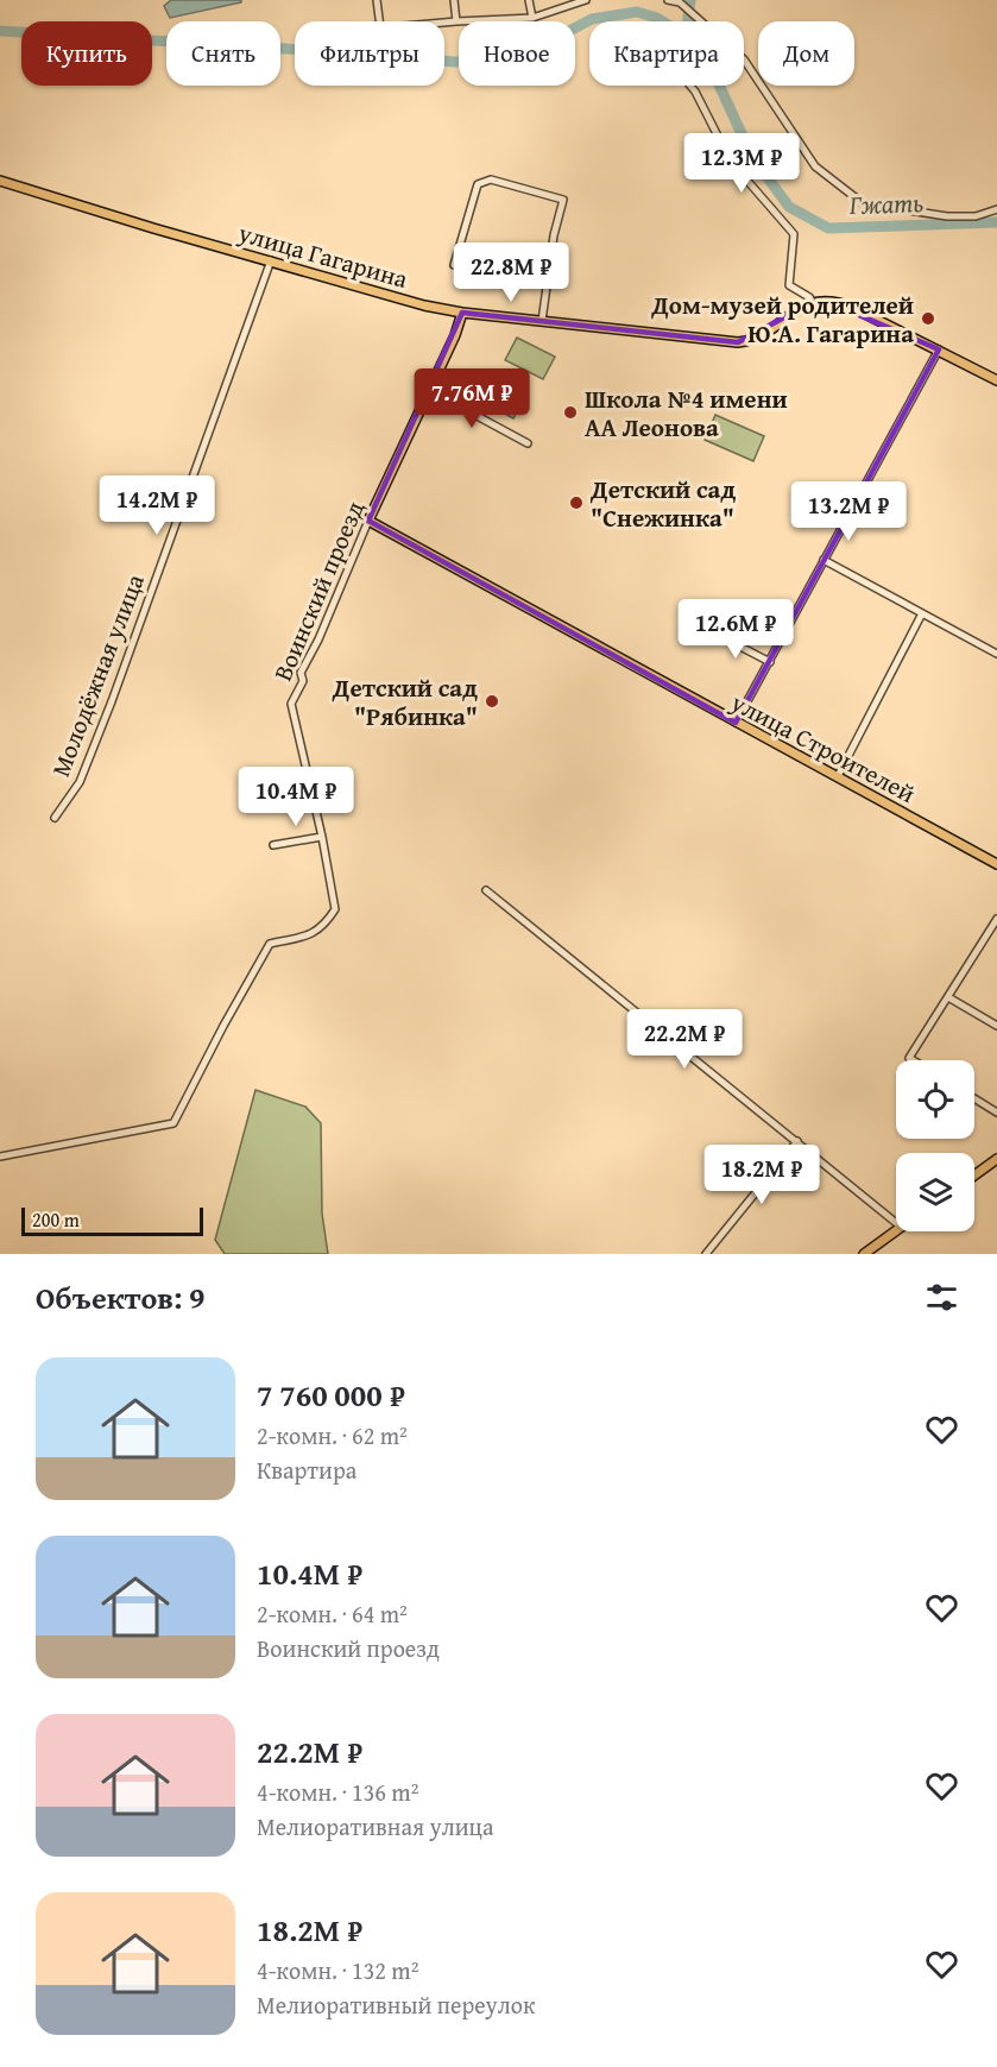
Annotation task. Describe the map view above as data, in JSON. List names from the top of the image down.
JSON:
{
  "streets": {
    "main road": ["улица Гагарина", "Воинский проезд", "улица Строителей"],
    "street": ["Молодёжная улица"]
  },
  "crossings": [
    ["улица Гагарина", "Воинский проезд"],
    ["улица Гагарина", "Молодёжная улица"],
    ["Воинский проезд", "улица Строителей"]
  ],
  "water": ["Гжать"],
  "places": [
    "Дом-музей родителей Ю.А. Гагарина",
    "Школа №4 имени АА Леонова",
    "Детский сад \"Снежинка\"",
    "Детский сад \"Рябинка\""
  ],
  "scale_bar": "200 m",
  "page": {
    "chip": [
      "Купить",
      "Снять",
      "Фильтры",
      "Новое",
      "Квартира",
      "Дом"
    ],
    "price": [
      "12.3M ₽",
      "22.8M ₽",
      "7.76M ₽",
      "14.2M ₽",
      "13.2M ₽",
      "12.6M ₽",
      "10.4M ₽",
      "22.2M ₽",
      "18.2M ₽"
    ],
    "scale": "200 m",
    "heading": "Объектов: 9",
    "list": [
      {
        "name": "7 760 000 ₽",
        "note": "2-комн. · 62 m² · Квартира"
      },
      {
        "name": "10.4M ₽",
        "note": "2-комн. · 64 m² · Воинский проезд"
      },
      {
        "name": "22.2M ₽",
        "note": "4-комн. · 136 m² · Мелиоративная улица"
      },
      {
        "name": "18.2M ₽",
        "note": "4-комн. · 132 m² · Мелиоративный переулок"
      }
    ]
  }
}
